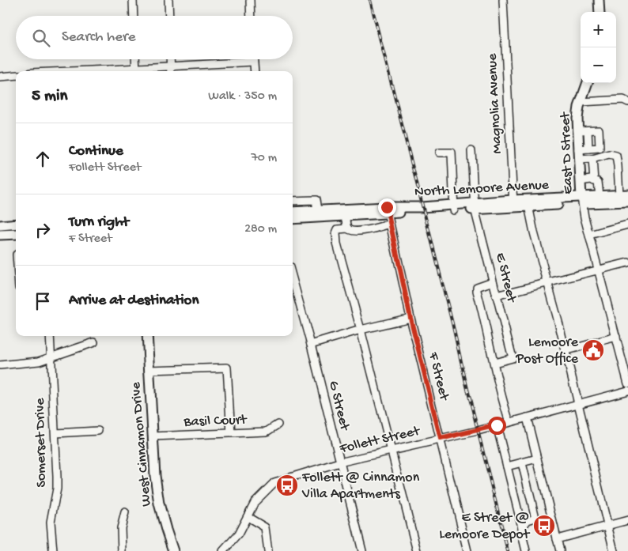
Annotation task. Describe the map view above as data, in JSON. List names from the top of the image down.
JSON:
{
  "streets": {
    "main road": ["East D Street", "North Lemoore Avenue", "West Cinnamon Drive"],
    "street": [
      "Magnolia Avenue",
      "E Street",
      "F Street",
      "G Street",
      "Basil Court",
      "Follett Street",
      "Somerset Drive"
    ]
  },
  "crossings": [
    ["Magnolia Avenue", "North Lemoore Avenue"],
    ["East D Street", "North Lemoore Avenue"],
    ["North Lemoore Avenue", "E Street"],
    ["North Lemoore Avenue", "F Street"],
    ["F Street", "Follett Street"],
    ["G Street", "Follett Street"],
    ["Basil Court", "West Cinnamon Drive"]
  ],
  "places": {
    "public building": ["Lemoore Post Office"],
    "bus stop": ["Follett @ Cinnamon Villa Apartments", "E Street @ Lemoore Depot"]
  },
  "page": {
    "map_buttons": ["+", "−"],
    "search": "Search here",
    "heading": ["5 min", "Walk · 350 m"],
    "list": [
      ["Continue", "Follett Street", "70 m"],
      ["Turn right", "F Street", "280 m"],
      "Arrive at destination"
    ]
  }
}
